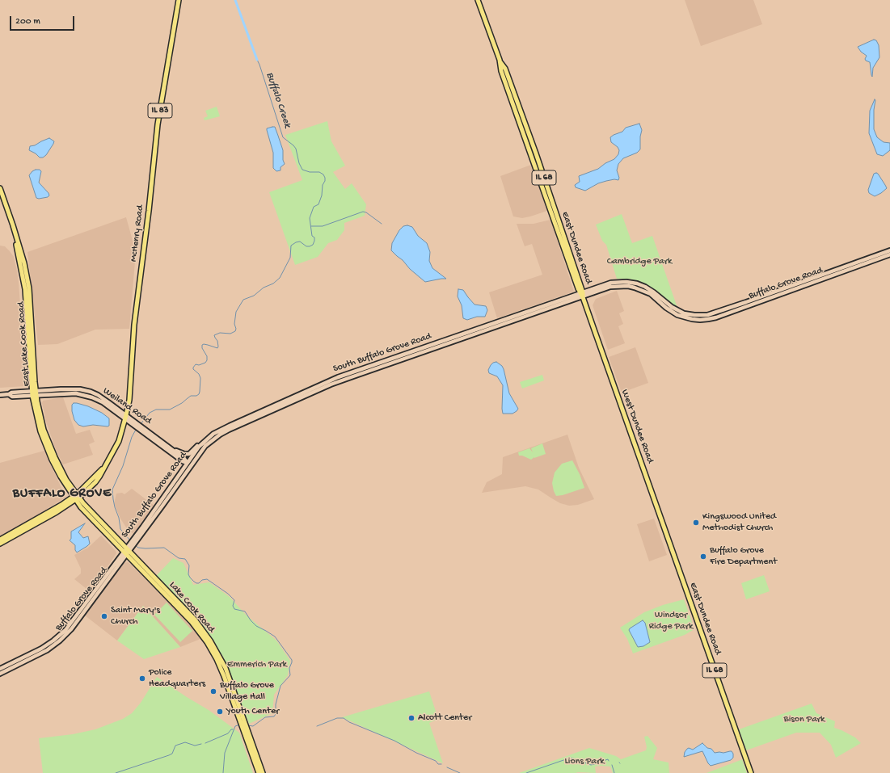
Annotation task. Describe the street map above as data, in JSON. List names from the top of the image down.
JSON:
{
  "streets": {
    "main road": [
      "IL 83",
      "IL 68",
      "McHenry Road",
      "East Dundee Road",
      "Buffalo Grove Road",
      "East Lake Cook Road",
      "South Buffalo Grove Road",
      "Weiland Road",
      "West Dundee Road",
      "Lake Cook Road"
    ]
  },
  "crossings": [
    ["McHenry Road", "East Lake Cook Road"],
    ["McHenry Road", "Weiland Road"],
    ["McHenry Road", "Lake Cook Road"],
    ["East Dundee Road", "South Buffalo Grove Road"],
    ["East Dundee Road", "West Dundee Road"],
    ["Buffalo Grove Road", "South Buffalo Grove Road"],
    ["East Lake Cook Road", "Weiland Road"],
    ["East Lake Cook Road", "Lake Cook Road"],
    ["South Buffalo Grove Road", "Weiland Road"],
    ["South Buffalo Grove Road", "West Dundee Road"],
    ["South Buffalo Grove Road", "Lake Cook Road"]
  ],
  "districts": ["BUFFALO GROVE"],
  "water": ["Buffalo Creek"],
  "parks": [
    "Cambridge Park",
    "Windsor Ridge Park",
    "Emmerich Park",
    "Bison Park",
    "Lions Park"
  ],
  "places": [
    "Kingswood United Methodist Church",
    "Buffalo Grove Fire Department",
    "Saint Mary's Church",
    "Police Headquarters",
    "Buffalo Grove Village Hall",
    "Youth Center",
    "Alcott Center"
  ],
  "scale_bar": "200 m"
}
